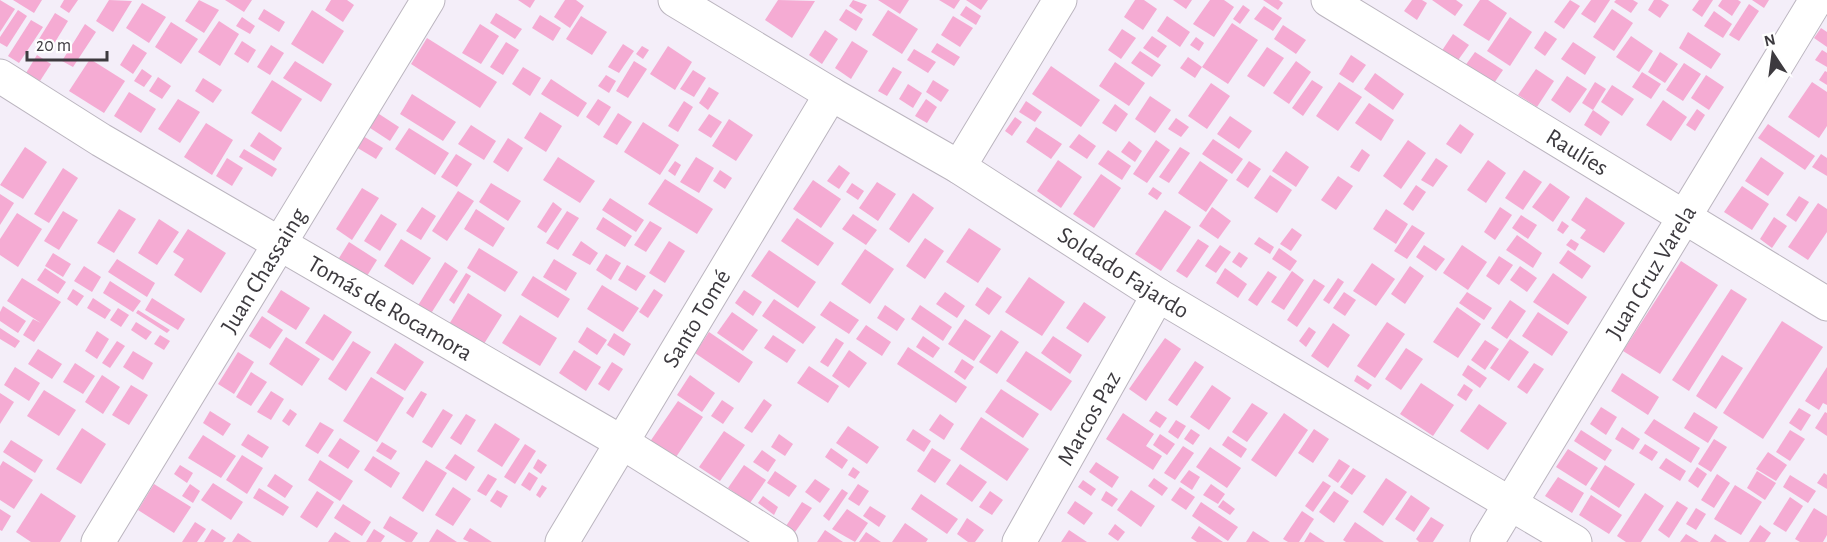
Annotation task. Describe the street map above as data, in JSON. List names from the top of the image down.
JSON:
{
  "streets": {
    "street": [
      "Raulíes",
      "Juan Cruz Varela",
      "Juan Chassaing",
      "Soldado Fajardo",
      "Tomás de Rocamora",
      "Santo Tomé",
      "Marcos Paz"
    ]
  },
  "crossings": [
    ["Raulíes", "Juan Cruz Varela"],
    ["Juan Cruz Varela", "Soldado Fajardo"],
    ["Juan Chassaing", "Tomás de Rocamora"],
    ["Soldado Fajardo", "Santo Tomé"],
    ["Soldado Fajardo", "Marcos Paz"],
    ["Tomás de Rocamora", "Santo Tomé"]
  ],
  "scale_bar": "20 m",
  "north": "top"
}
